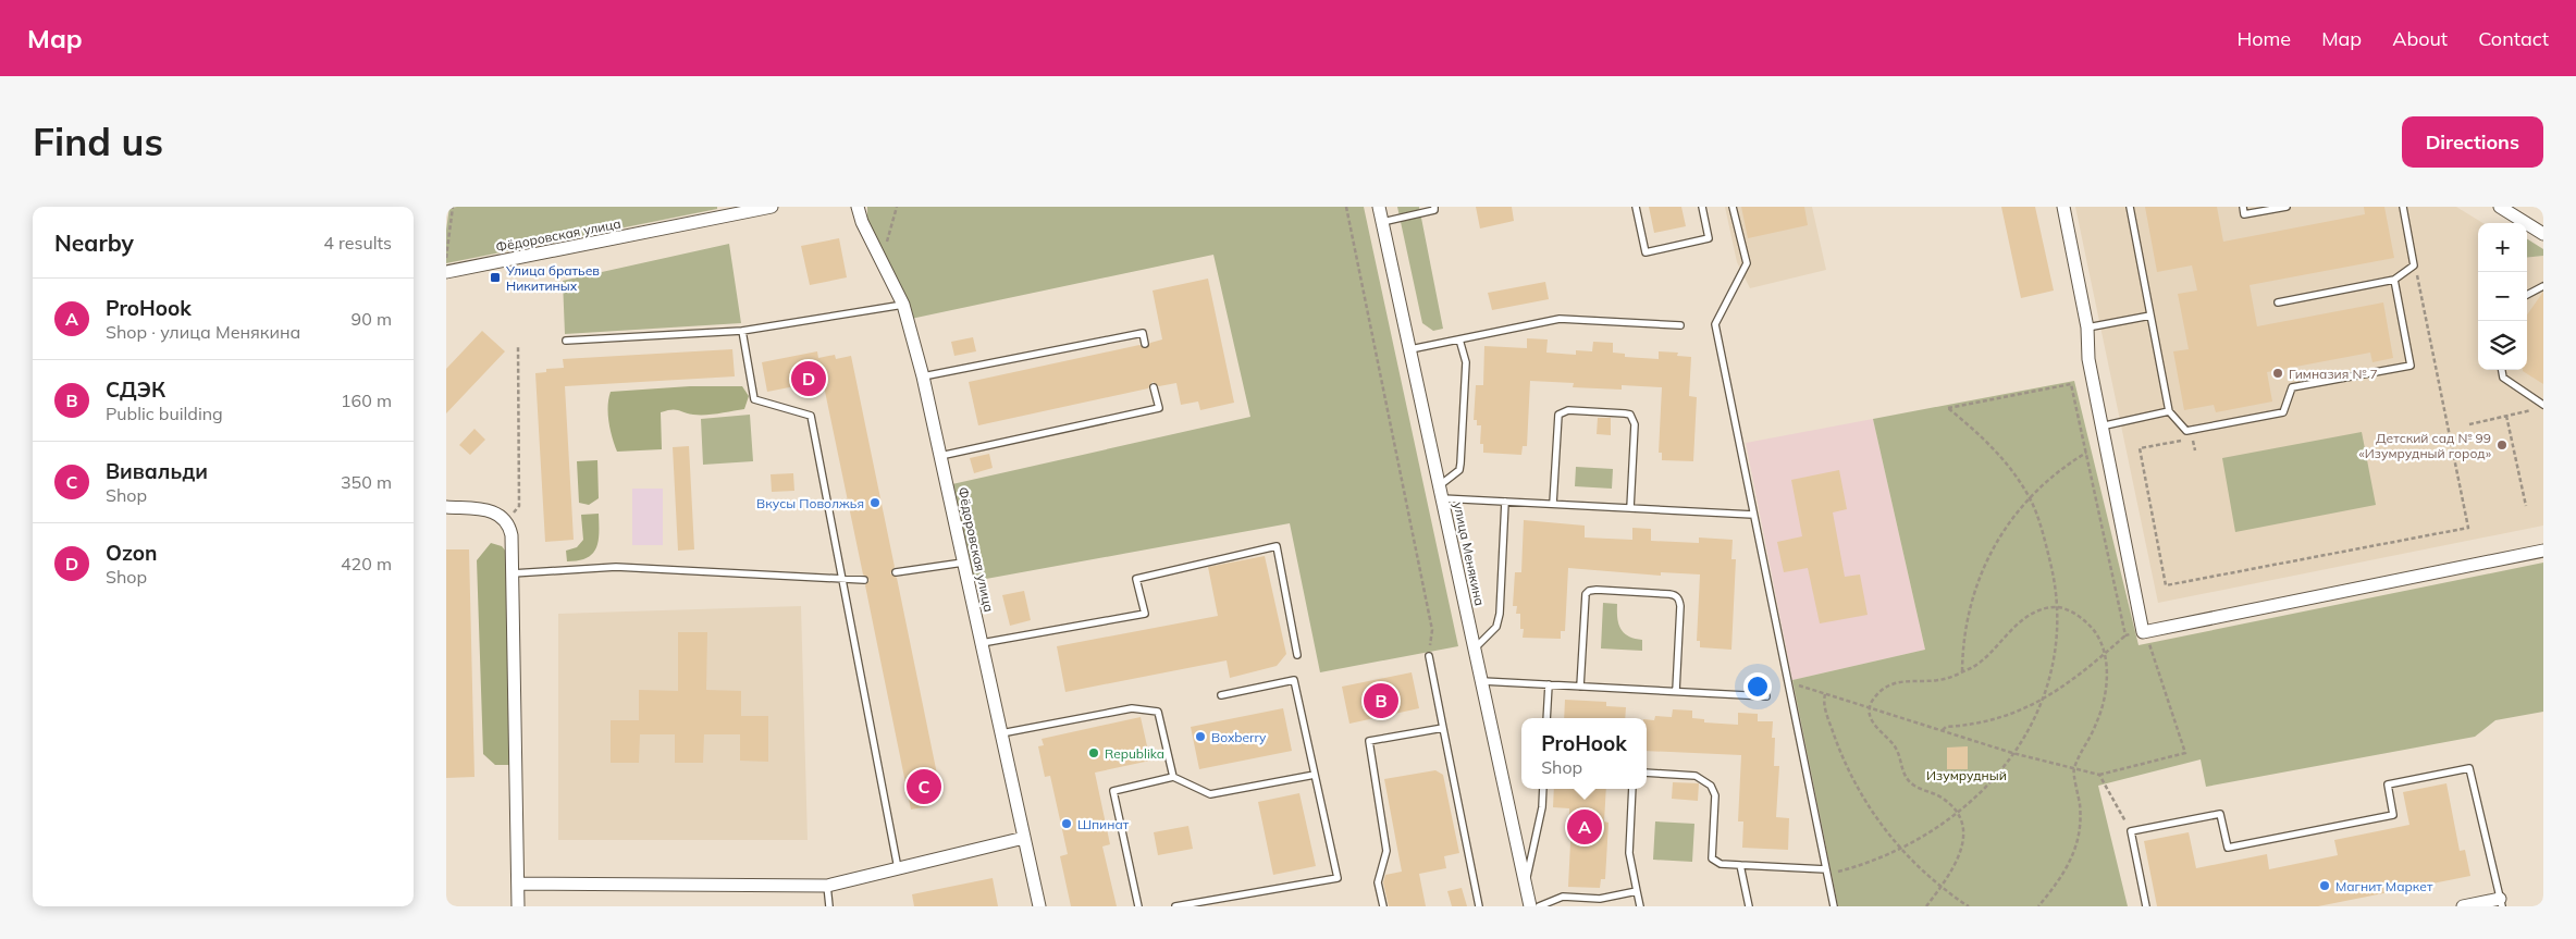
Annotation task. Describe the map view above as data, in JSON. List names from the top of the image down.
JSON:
{
  "streets": {
    "street": ["Фёдоровская улица", "улица Менякина"]
  },
  "parks": ["Изумрудный"],
  "places": {
    "transit": ["Улица братьев Никитиных"],
    "other": [
      "Гимназия № 7",
      "Детский сад № 99 «Изумрудный город»",
      "Вкусы Поволжья",
      "Boxberry",
      "Republika",
      "Шпинат",
      "Магнит Маркет"
    ]
  },
  "page": {
    "header": "Map",
    "nav": [
      "Home",
      "Map",
      "About",
      "Contact"
    ],
    "buttons": "Directions",
    "title": "Find us",
    "heading": ["Nearby", "4 results"],
    "map_buttons": ["+", "−"],
    "list": [
      {
        "mark": "A",
        "name": "ProHook",
        "note": "Shop · улица Менякина",
        "value": "90 m"
      },
      {
        "mark": "B",
        "name": "СДЭК",
        "note": "Public building",
        "value": "160 m"
      },
      {
        "mark": "C",
        "name": "Вивальди",
        "note": "Shop",
        "value": "350 m"
      },
      {
        "mark": "D",
        "name": "Ozon",
        "note": "Shop",
        "value": "420 m"
      }
    ],
    "pins": [
      "D",
      "B",
      "C",
      "A"
    ],
    "popup": ["ProHook", "Shop"]
  }
}
